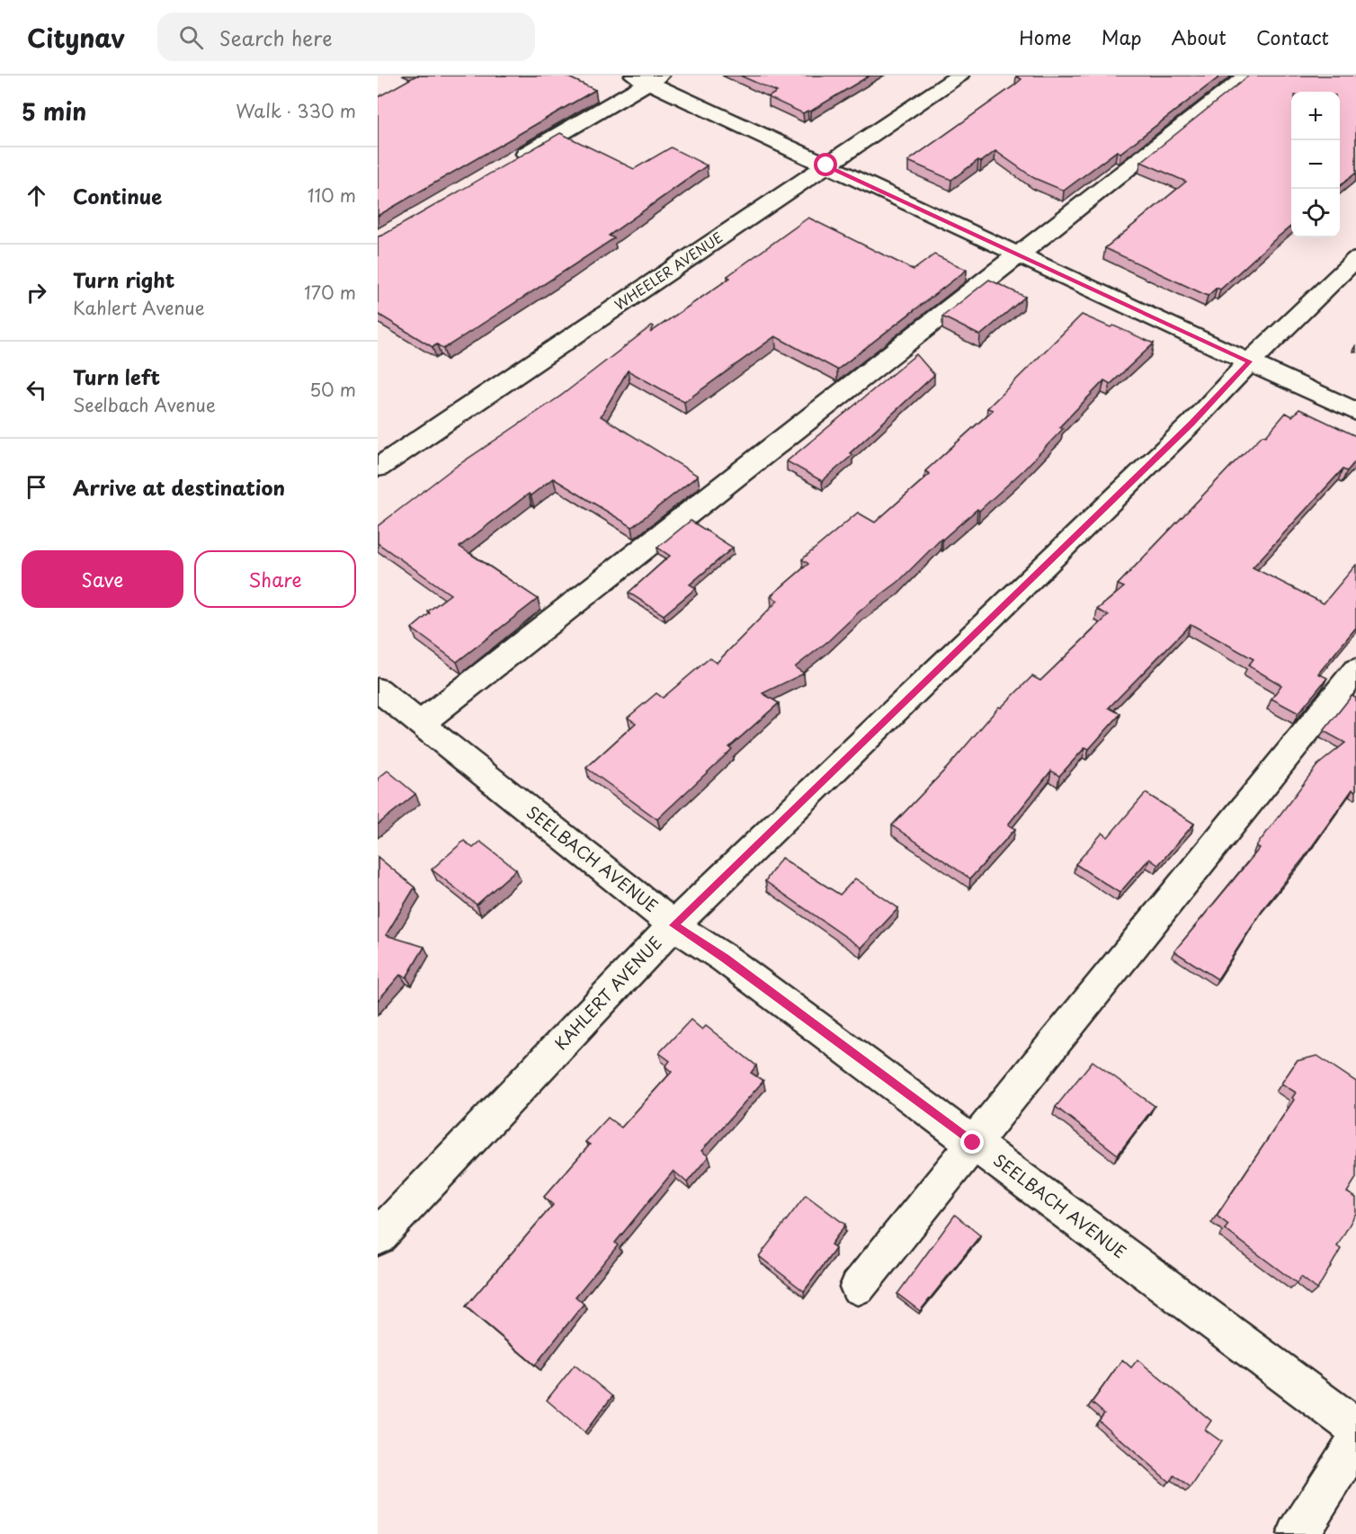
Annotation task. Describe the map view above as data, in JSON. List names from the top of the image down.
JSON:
{
  "streets": {
    "street": ["WHEELER AVENUE", "SEELBACH AVENUE", "KAHLERT AVENUE"]
  },
  "crossings": [
    ["SEELBACH AVENUE", "KAHLERT AVENUE"]
  ],
  "page": {
    "header": "Citynav",
    "search": "Search here",
    "nav": [
      "Home",
      "Map",
      "About",
      "Contact"
    ],
    "heading": ["5 min", "Walk · 330 m"],
    "map_buttons": ["+", "−"],
    "list": [
      ["Continue", "110 m"],
      ["Turn right", "Kahlert Avenue", "170 m"],
      ["Turn left", "Seelbach Avenue", "50 m"],
      "Arrive at destination"
    ],
    "buttons": ["Save", "Share"]
  }
}
